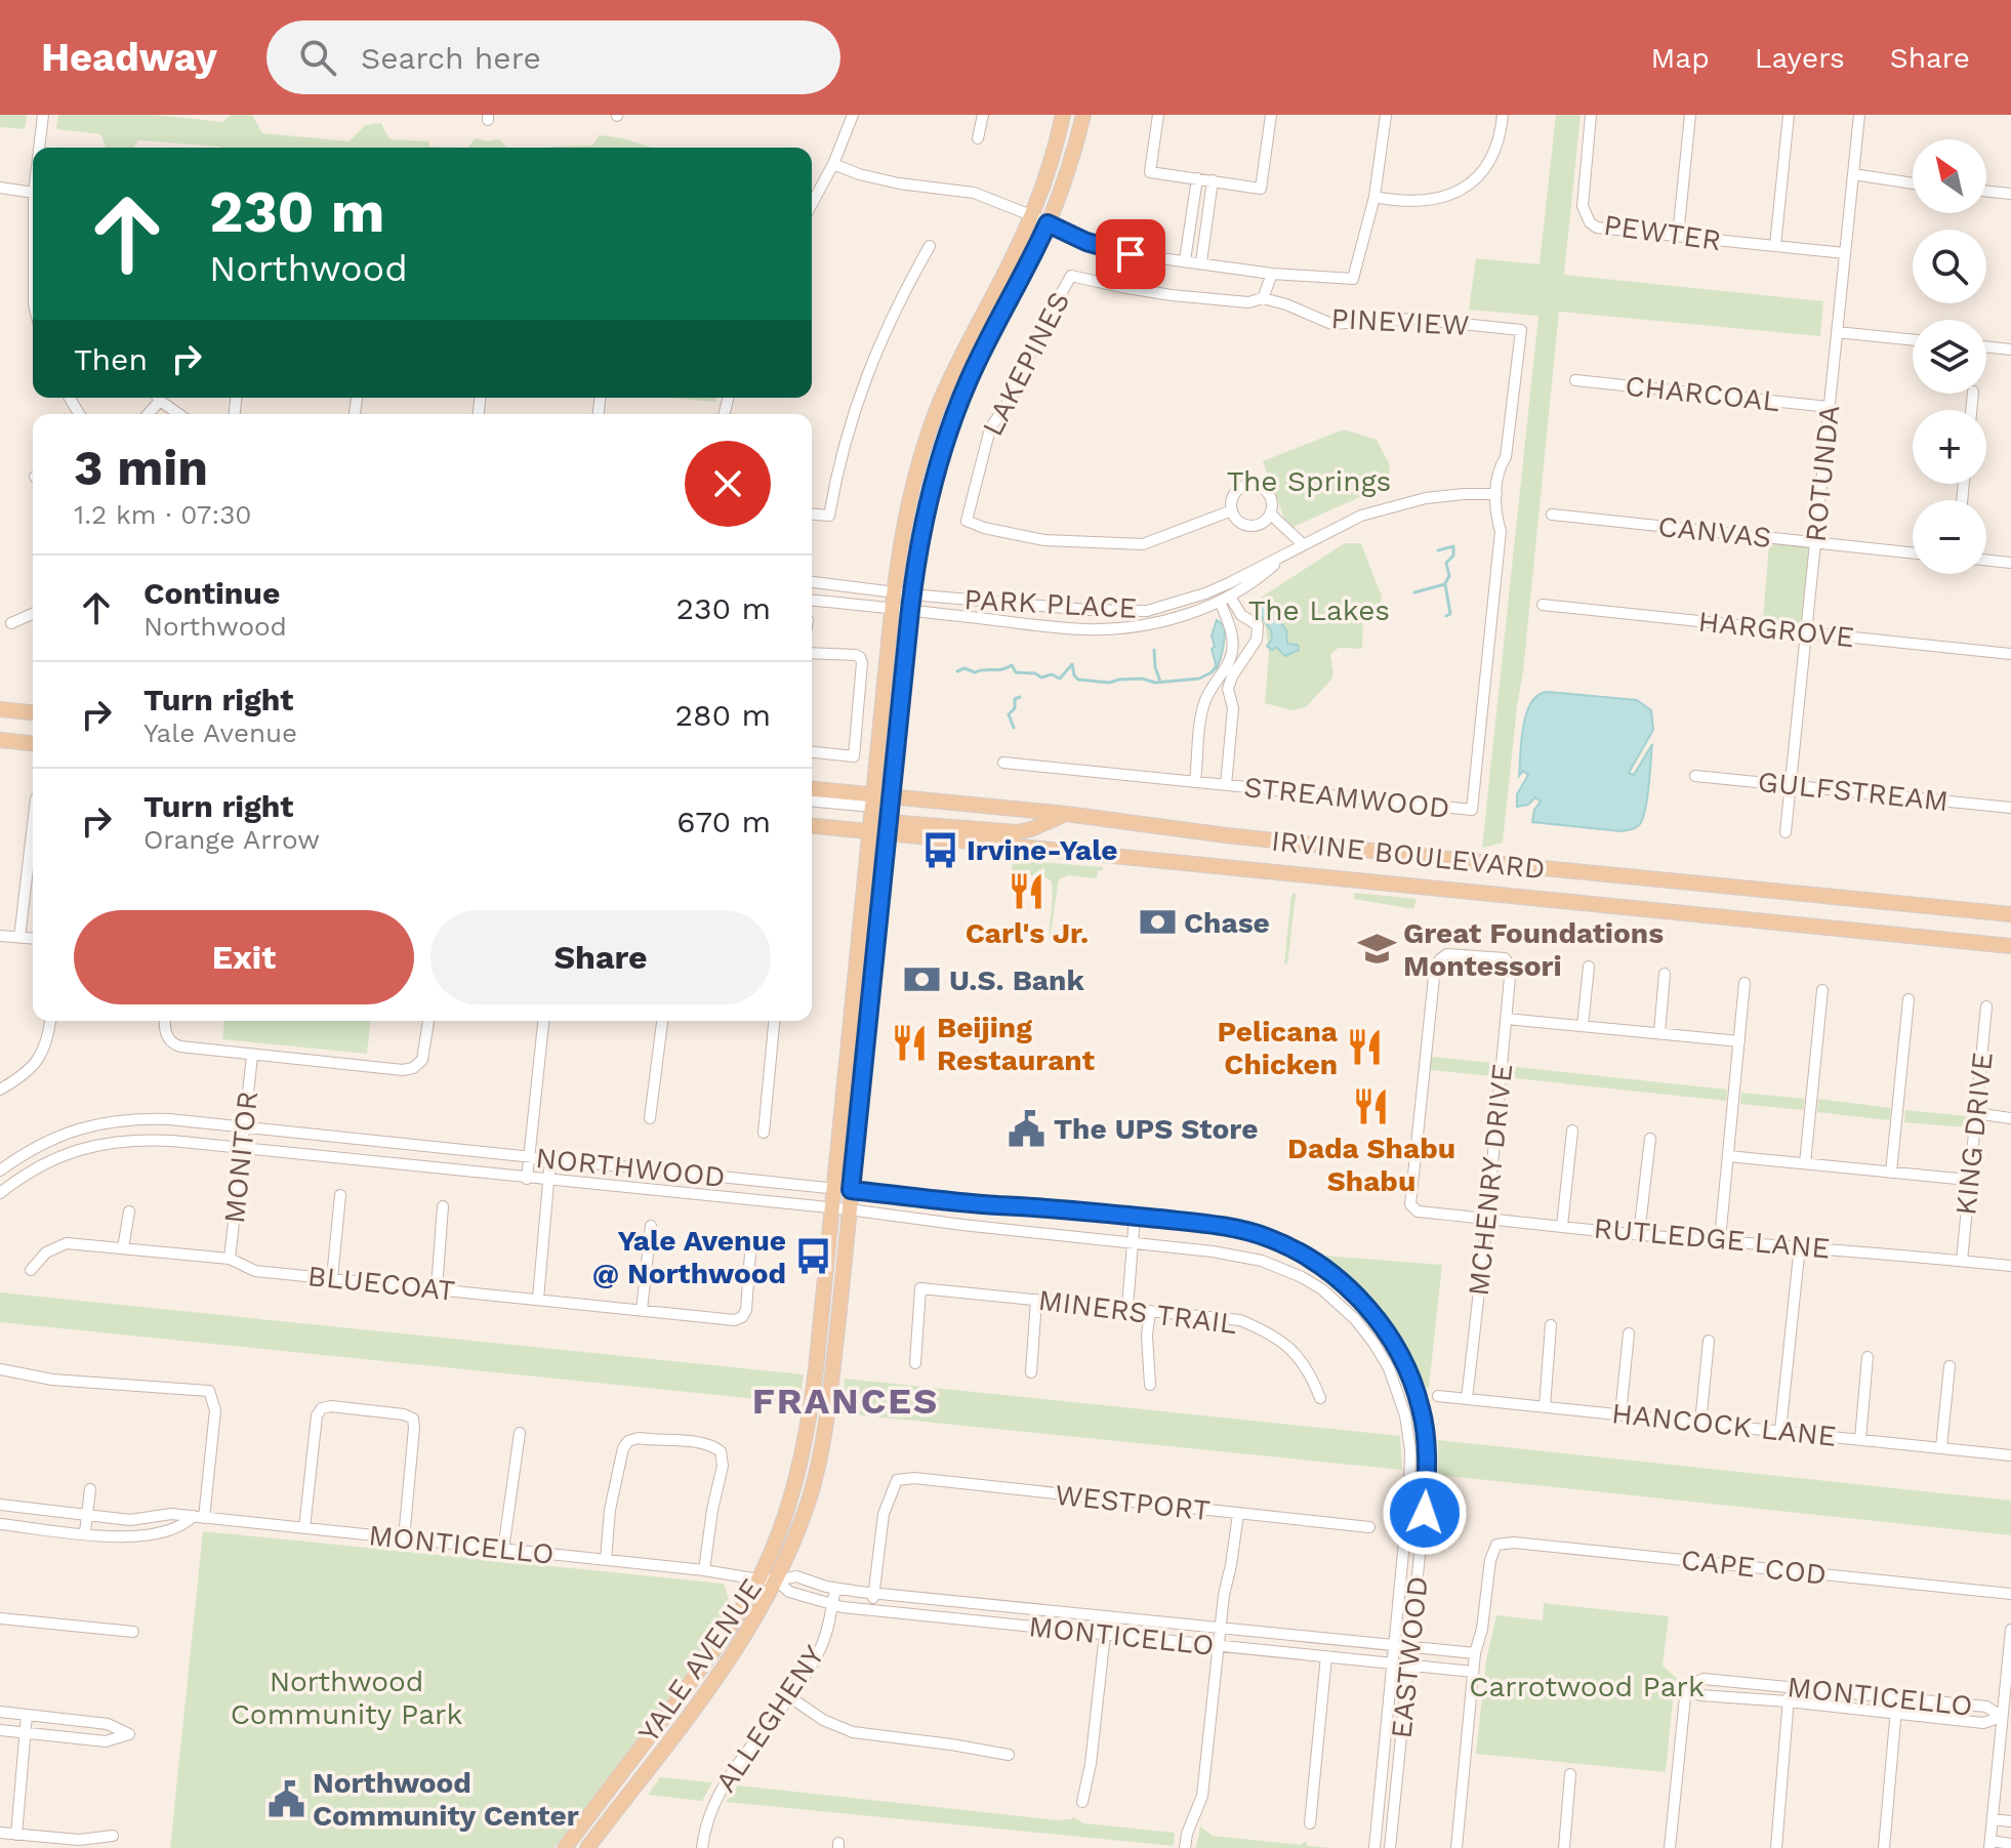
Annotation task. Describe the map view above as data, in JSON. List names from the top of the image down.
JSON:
{
  "streets": {
    "main road": ["IRVINE BOULEVARD", "YALE AVENUE"],
    "street": [
      "PEWTER",
      "PINEVIEW",
      "LAKEPINES",
      "CHARCOAL",
      "ROTUNDA",
      "CANVAS",
      "PARK PLACE",
      "HARGROVE",
      "GULFSTREAM",
      "STREAMWOOD",
      "KING DRIVE",
      "MONITOR",
      "NORTHWOOD",
      "MCHENRY DRIVE",
      "RUTLEDGE LANE",
      "BLUECOAT",
      "MINERS TRAIL",
      "HANCOCK LANE",
      "WESTPORT",
      "MONTICELLO",
      "CAPE COD",
      "EASTWOOD",
      "ALLEGHENY"
    ]
  },
  "crossings": [
    ["PEWTER", "ROTUNDA"],
    ["PINEVIEW", "LAKEPINES"],
    ["PINEVIEW", "PARK PLACE"],
    ["PINEVIEW", "STREAMWOOD"],
    ["LAKEPINES", "PARK PLACE"],
    ["CHARCOAL", "ROTUNDA"],
    ["ROTUNDA", "CANVAS"],
    ["ROTUNDA", "HARGROVE"],
    ["ROTUNDA", "GULFSTREAM"],
    ["PARK PLACE", "STREAMWOOD"],
    ["PARK PLACE", "YALE AVENUE"],
    ["IRVINE BOULEVARD", "YALE AVENUE"],
    ["KING DRIVE", "RUTLEDGE LANE"],
    ["MONITOR", "NORTHWOOD"],
    ["MONITOR", "BLUECOAT"],
    ["NORTHWOOD", "EASTWOOD"],
    ["NORTHWOOD", "YALE AVENUE"],
    ["MCHENRY DRIVE", "RUTLEDGE LANE"],
    ["MCHENRY DRIVE", "HANCOCK LANE"],
    ["WESTPORT", "MONTICELLO"],
    ["MONTICELLO", "CAPE COD"],
    ["MONTICELLO", "EASTWOOD"],
    ["MONTICELLO", "YALE AVENUE"],
    ["MONTICELLO", "ALLEGHENY"]
  ],
  "districts": ["FRANCES"],
  "parks": [
    "The Springs",
    "The Lakes",
    "Northwood Community Park",
    "Carrotwood Park"
  ],
  "places": {
    "bus stop": ["Irvine-Yale", "Yale Avenue @ Northwood"],
    "restaurant": [
      "Carl's Jr.",
      "Beijing Restaurant",
      "Pelicana Chicken",
      "Dada Shabu Shabu"
    ],
    "bank": ["Chase", "U.S. Bank"],
    "school or university": ["Great Foundations Montessori"],
    "public building": ["The UPS Store", "Northwood Community Center"]
  },
  "north": "top left",
  "page": {
    "header": "Headway",
    "search": "Search here",
    "nav": ["Map", "Layers", "Share"],
    "map_buttons": ["+", "−"],
    "turn": ["230 m", "Northwood"],
    "then": "Then",
    "heading": ["3 min", "1.2 km · 07:30"],
    "list": [
      {
        "name": "Continue",
        "note": "Northwood",
        "value": "230 m"
      },
      {
        "name": "Turn right",
        "note": "Yale Avenue",
        "value": "280 m"
      },
      {
        "name": "Turn right",
        "note": "Orange Arrow",
        "value": "670 m"
      }
    ],
    "buttons": ["Exit", "Share"]
  }
}
